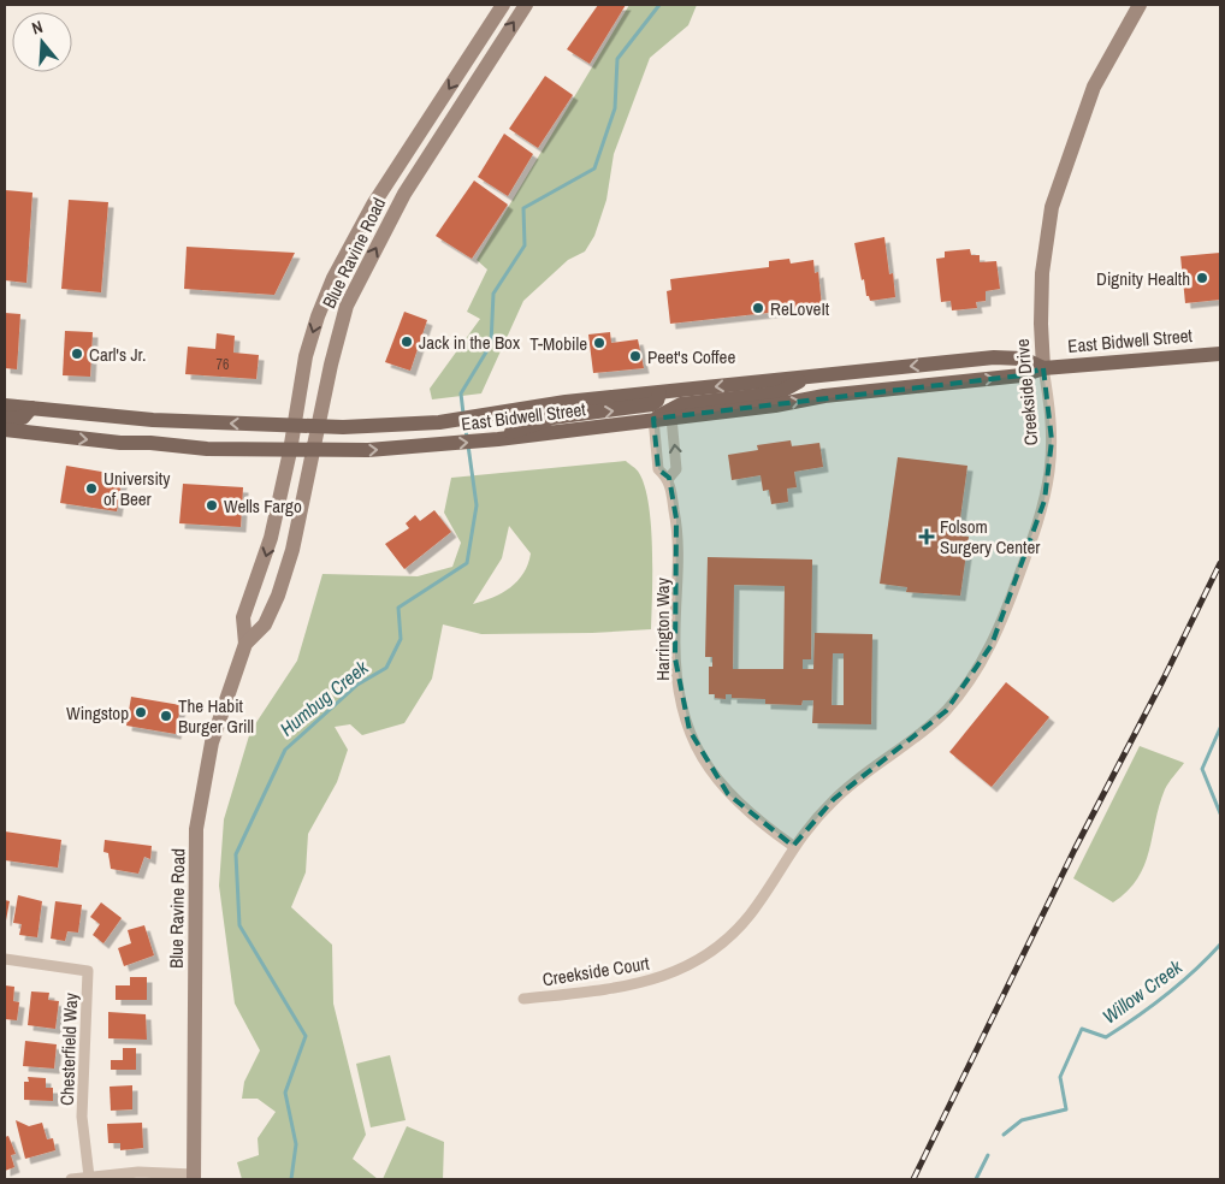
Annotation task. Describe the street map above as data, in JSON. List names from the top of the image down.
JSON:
{
  "streets": {
    "main road": ["Blue Ravine Road", "East Bidwell Street", "Creekside Drive"],
    "street": ["Harrington Way", "Creekside Court", "Chesterfield Way"]
  },
  "crossings": [
    ["Blue Ravine Road", "East Bidwell Street"],
    ["East Bidwell Street", "Creekside Drive"],
    ["East Bidwell Street", "Harrington Way"],
    ["Creekside Drive", "Harrington Way"],
    ["Creekside Drive", "Creekside Court"],
    ["Harrington Way", "Creekside Court"]
  ],
  "water": ["Humbug Creek", "Willow Creek"],
  "places": {
    "other": [
      "Dignity Health",
      "ReLoveIt",
      "Jack in the Box",
      "T-Mobile",
      "Carl's Jr.",
      "Peet's Coffee",
      "University of Beer",
      "Wells Fargo",
      "Wingstop",
      "The Habit Burger Grill"
    ],
    "health": ["Folsom Surgery Center"]
  },
  "house_numbers": ["76"],
  "north": "top"
}
